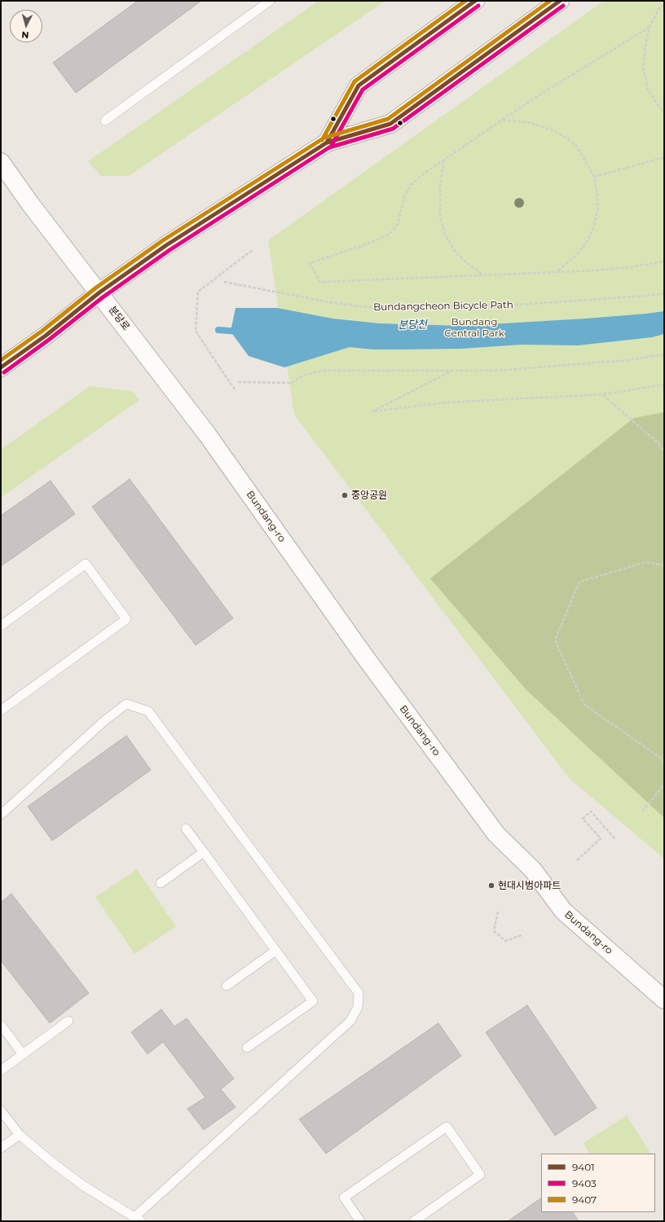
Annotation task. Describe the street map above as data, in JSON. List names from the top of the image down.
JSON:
{
  "streets": {
    "main road": ["분당로"],
    "path": ["Bundangcheon Bicycle Path"]
  },
  "water": ["분당천"],
  "parks": ["Bundang Central Park"],
  "places": ["중앙공원", "현대시범아파트"],
  "lines": ["transit line 9401", "transit line 9407", "transit line 9403"],
  "legend": ["9401", "9403", "9407"],
  "north": "bottom"
}
